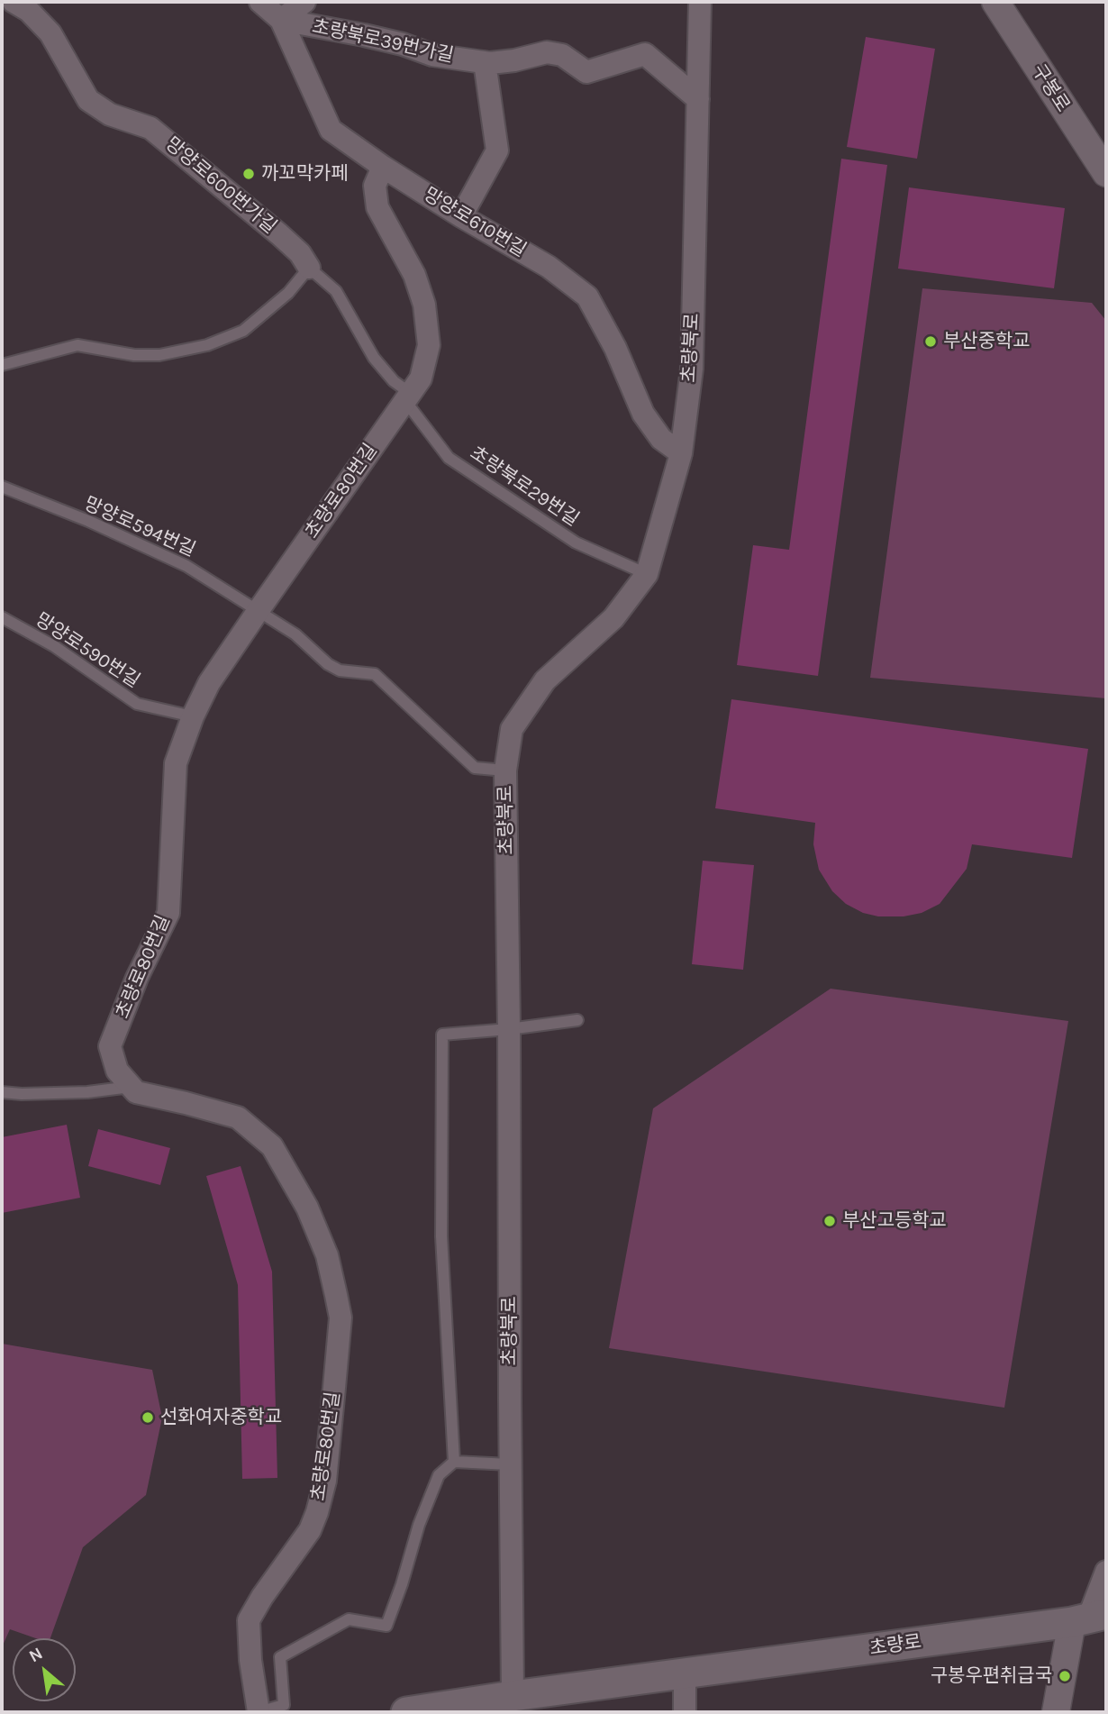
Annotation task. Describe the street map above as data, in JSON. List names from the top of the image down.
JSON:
{
  "streets": {
    "main road": ["초량로"],
    "street": [
      "초량북로39번가길",
      "구봉로",
      "망양로600번가길",
      "망양로610번길",
      "초량북로",
      "초량로80번길"
    ],
    "lane": ["초량북로29번길", "망양로594번길", "망양로590번길"]
  },
  "crossings": [
    ["초량북로39번가길", "망양로610번길"],
    ["초량북로39번가길", "초량북로"],
    ["망양로600번가길", "초량북로29번길"],
    ["망양로600번가길", "초량로80번길"],
    ["망양로610번길", "초량북로"],
    ["망양로610번길", "초량로80번길"],
    ["초량북로", "초량북로29번길"],
    ["초량북로", "망양로594번길"],
    ["초량북로", "초량로"],
    ["초량북로29번길", "초량로80번길"],
    ["초량로80번길", "망양로594번길"],
    ["초량로80번길", "망양로590번길"]
  ],
  "places": [
    "까꼬막카페",
    "부산중학교",
    "부산고등학교",
    "선화여자중학교",
    "구봉우편취급국"
  ],
  "north": "top left"
}
